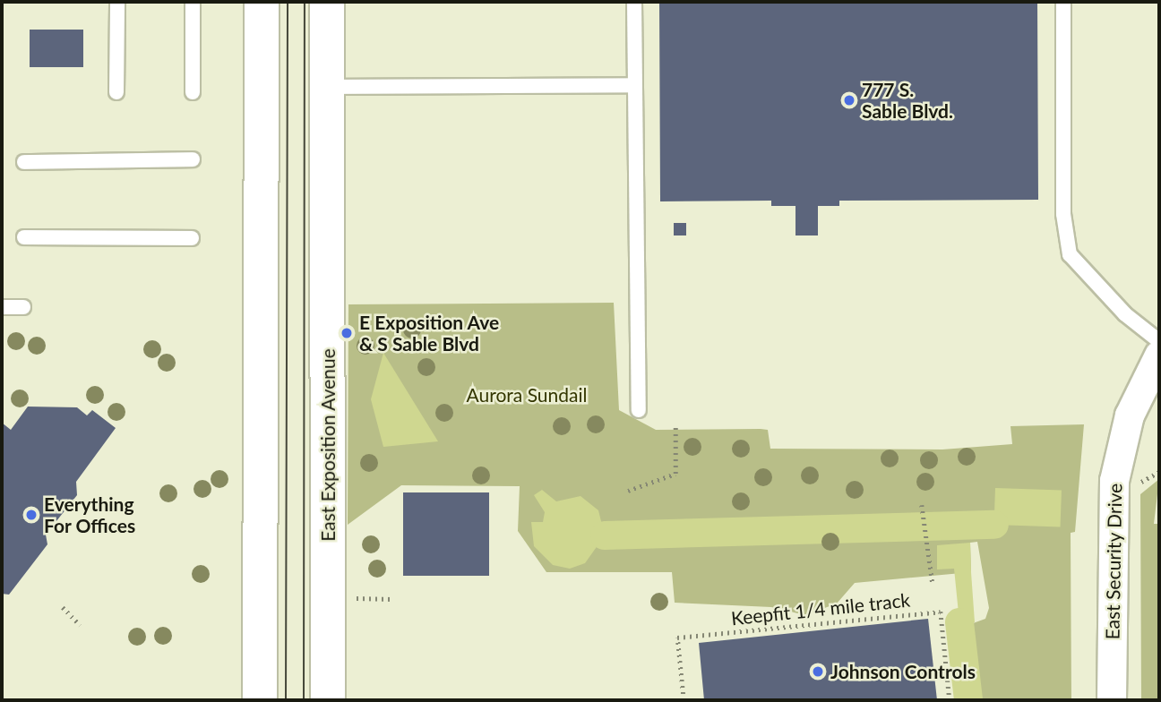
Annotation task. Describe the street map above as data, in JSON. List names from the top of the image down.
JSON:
{
  "streets": {
    "street": ["East Exposition Avenue", "East Security Drive"],
    "path": ["Keepfit 1/4 mile track"]
  },
  "parks": ["Aurora Sundail"],
  "places": [
    "777 S. Sable Blvd.",
    "E Exposition Ave & S Sable Blvd",
    "Everything For Offices",
    "Johnson Controls"
  ]
}
